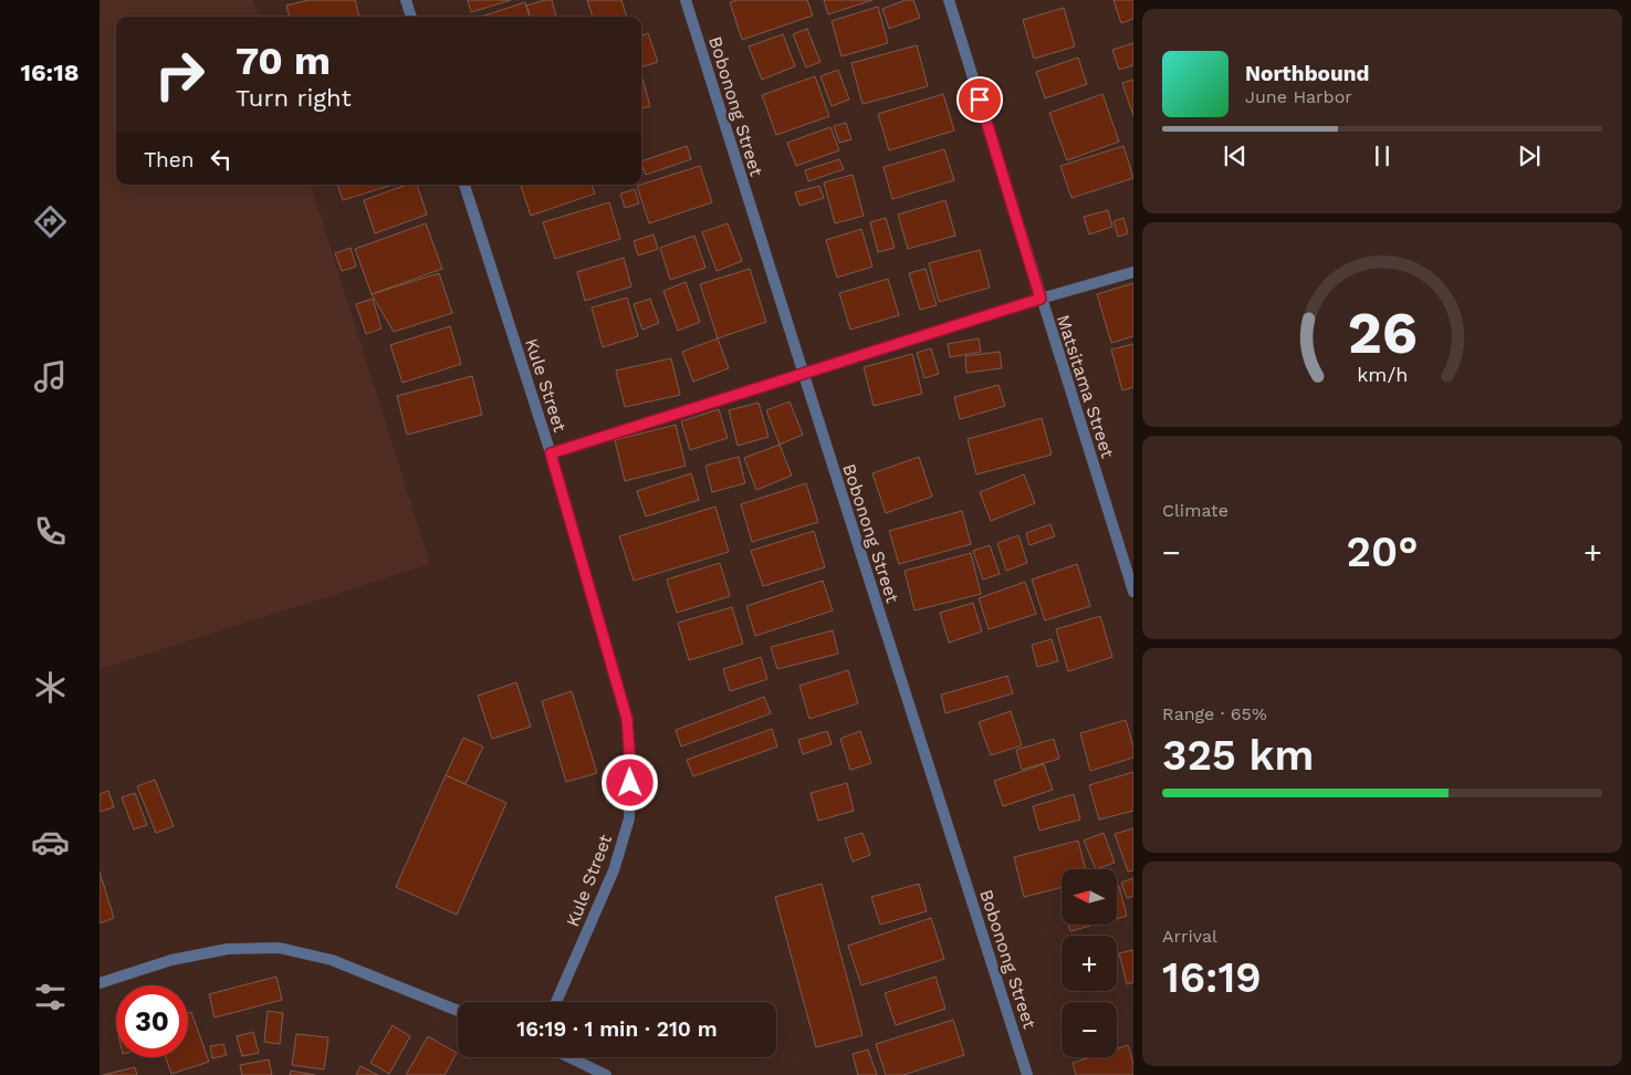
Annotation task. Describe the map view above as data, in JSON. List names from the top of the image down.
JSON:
{
  "streets": {
    "street": ["Bobonong Street", "Kule Street", "Matsitama Street"]
  },
  "north": "left",
  "page": {
    "tabs": "16:18",
    "turn": ["70 m", "Turn right"],
    "song": ["Northbound", "June Harbor"],
    "then": "Then",
    "tile": [
      "Climate",
      ["Range · 65%", "325 km"],
      ["Arrival", "16:19"]
    ],
    "heat": ["−", "20°", "+"],
    "map_buttons": ["+", "−"],
    "limit": "30",
    "trip": "16:19 · 1 min · 210 m",
    "gauge": ["26", "km/h"]
  }
}
